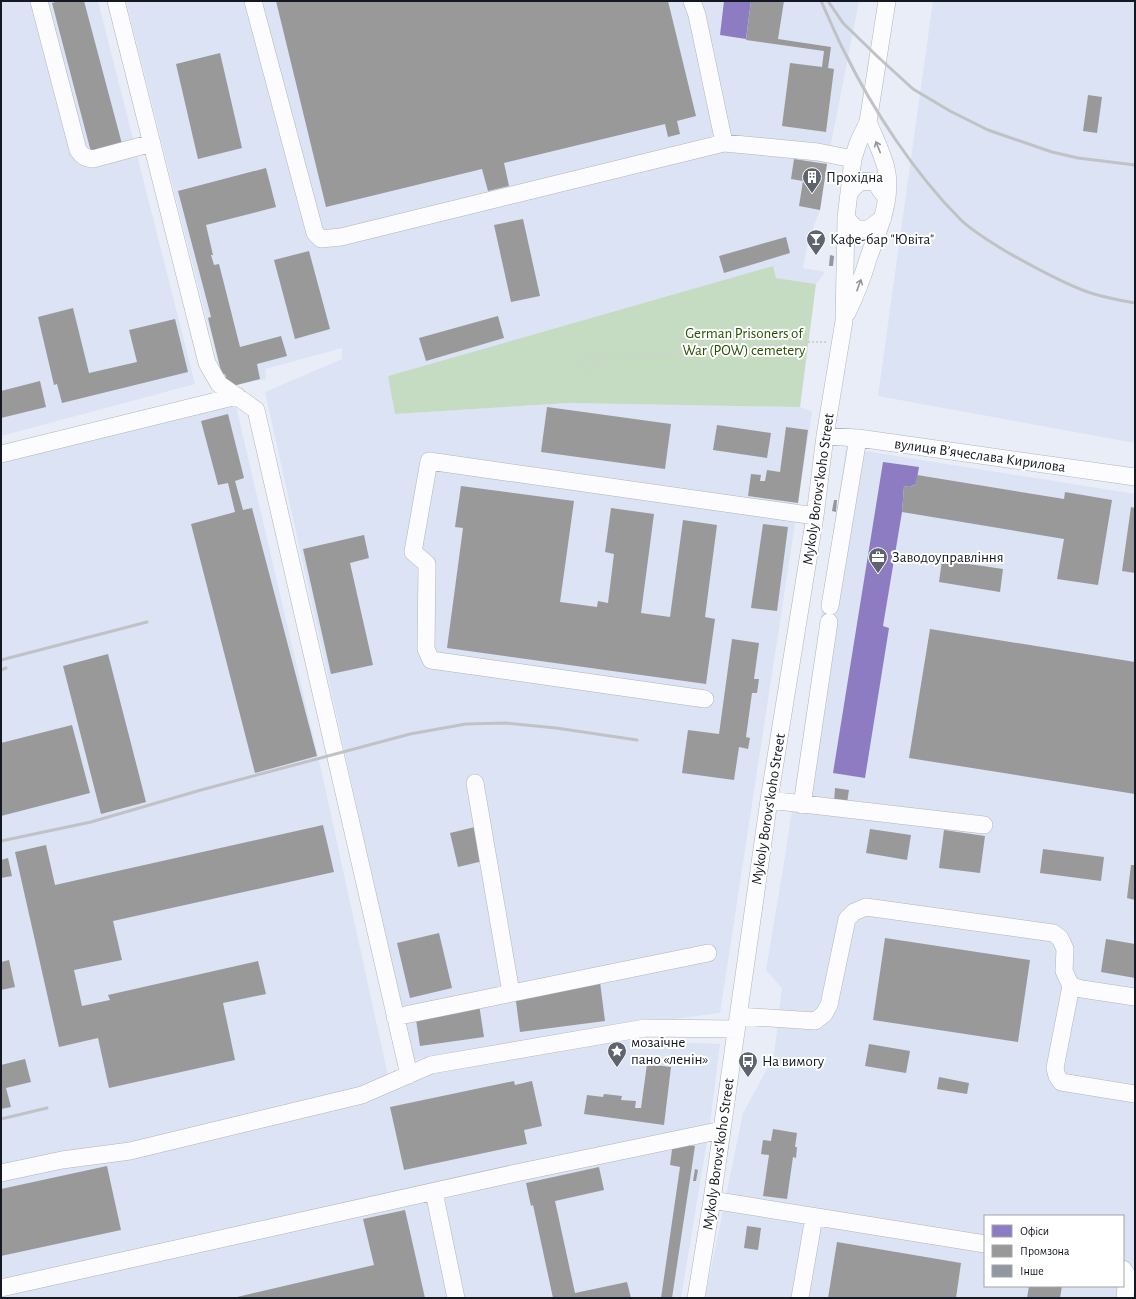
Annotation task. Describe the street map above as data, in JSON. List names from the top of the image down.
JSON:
{
  "streets": {
    "street": ["вулиця Вʼячеслава Кирилова", "Mykoly Borovs'koho Street"]
  },
  "crossings": [
    ["вулиця Вʼячеслава Кирилова", "Mykoly Borovs'koho Street"]
  ],
  "parks": ["German Prisoners of War (POW) cemetery"],
  "places": {
    "building": ["Прохідна"],
    "bar": ["Кафе-бар \"Ювіта\""],
    "office": ["Заводоуправління"],
    "place": ["мозаїчне пано «ленін»"],
    "bus stop": ["На вимогу"]
  },
  "legend": ["Офіси", "Промзона", "Інше"]
}
